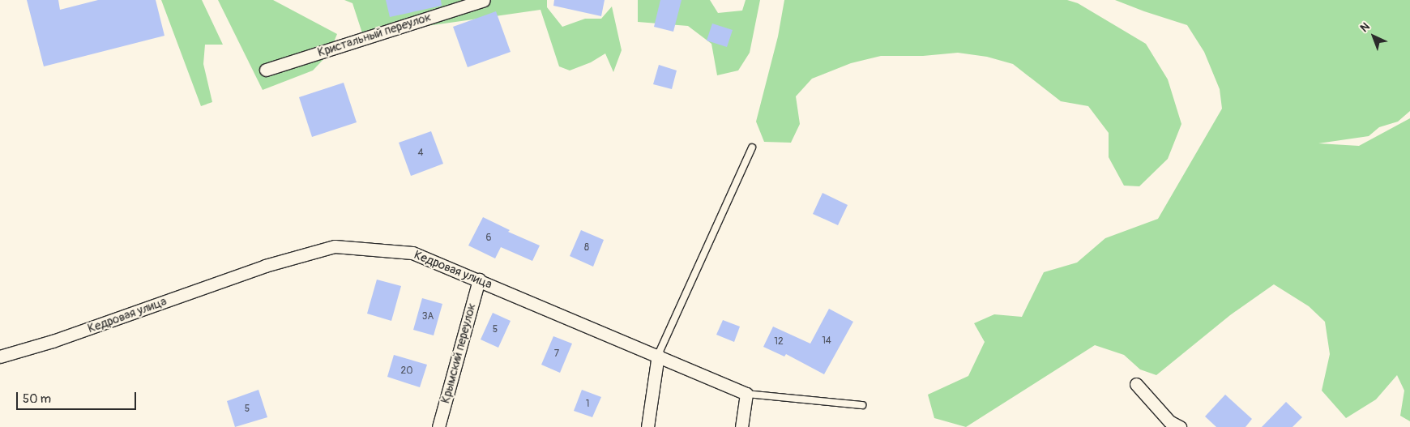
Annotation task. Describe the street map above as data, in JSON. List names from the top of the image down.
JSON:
{
  "streets": {
    "street": ["Кристальный переулок", "Кедровая улица", "Крымский переулок"]
  },
  "crossings": [
    ["Кедровая улица", "Крымский переулок"]
  ],
  "house_numbers": [
    "4",
    "6",
    "8",
    "3А",
    "5",
    "14",
    "12",
    "7",
    "20",
    "1",
    "5"
  ],
  "scale_bar": "50 m",
  "north": "top left"
}
